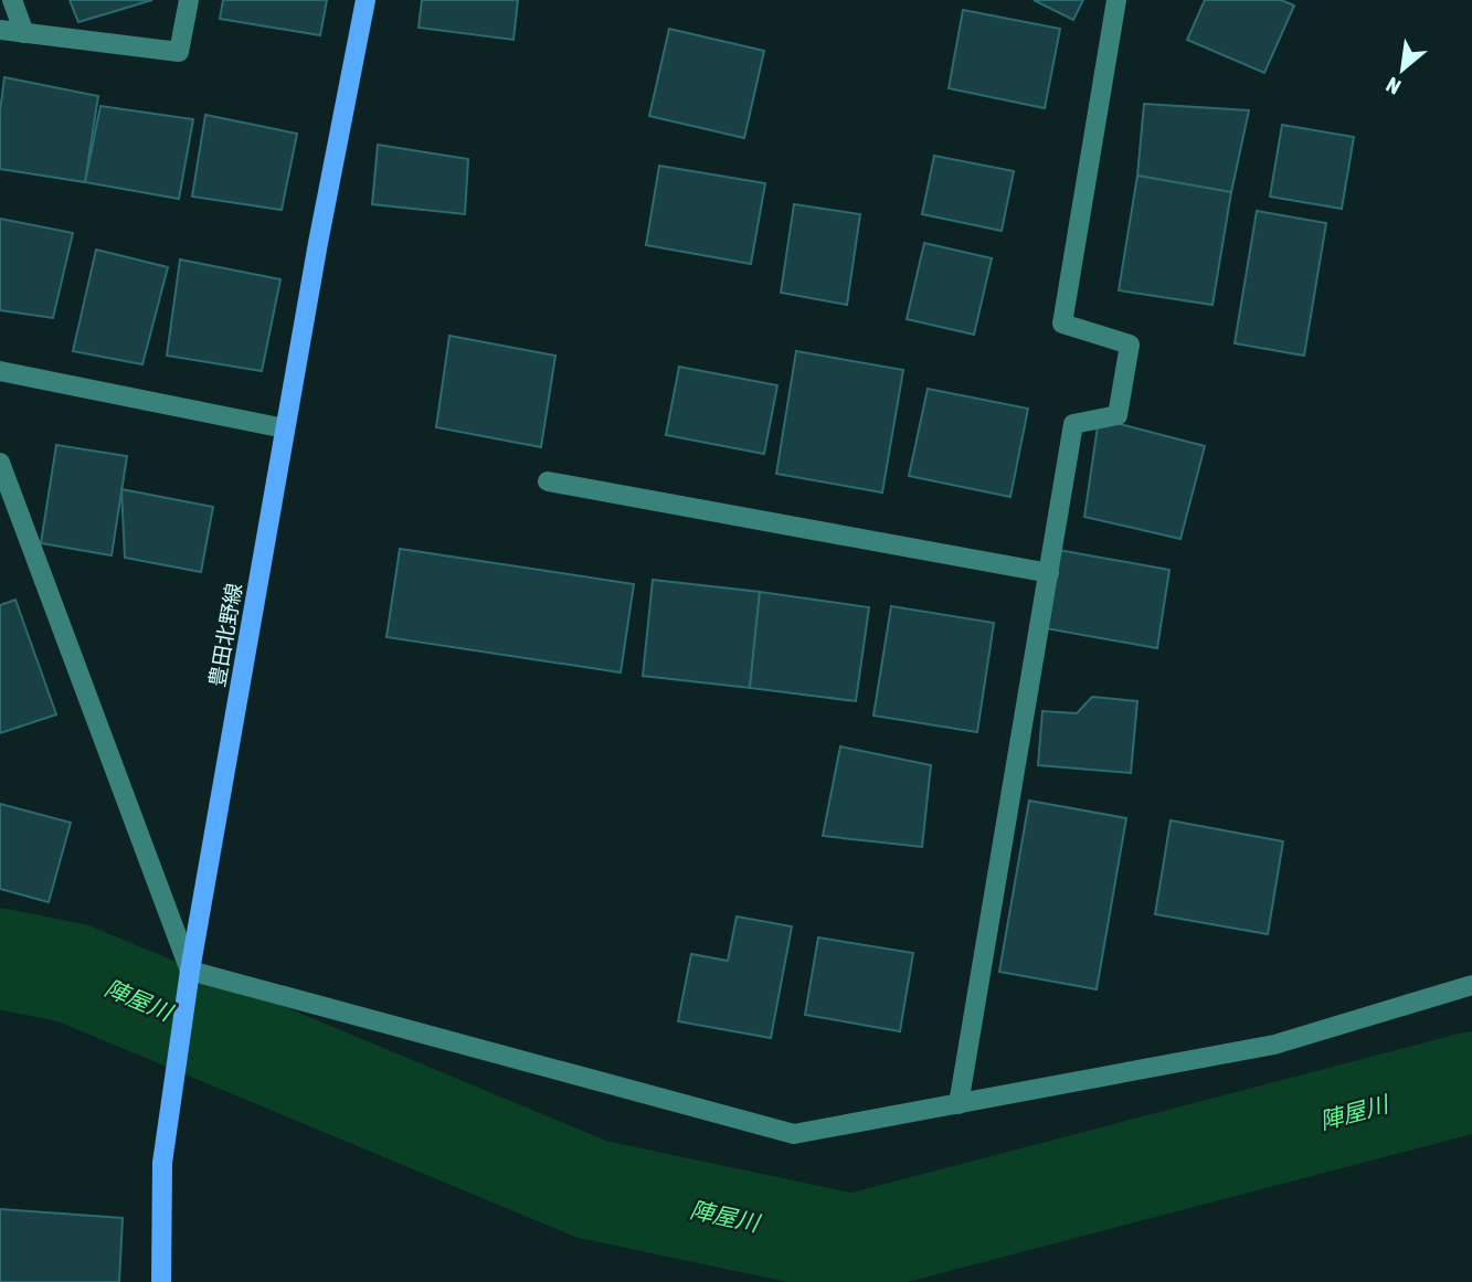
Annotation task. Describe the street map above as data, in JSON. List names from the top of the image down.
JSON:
{
  "streets": {
    "main road": ["豊田北野線"]
  },
  "water": ["陣屋川"],
  "north": "bottom left"
}
